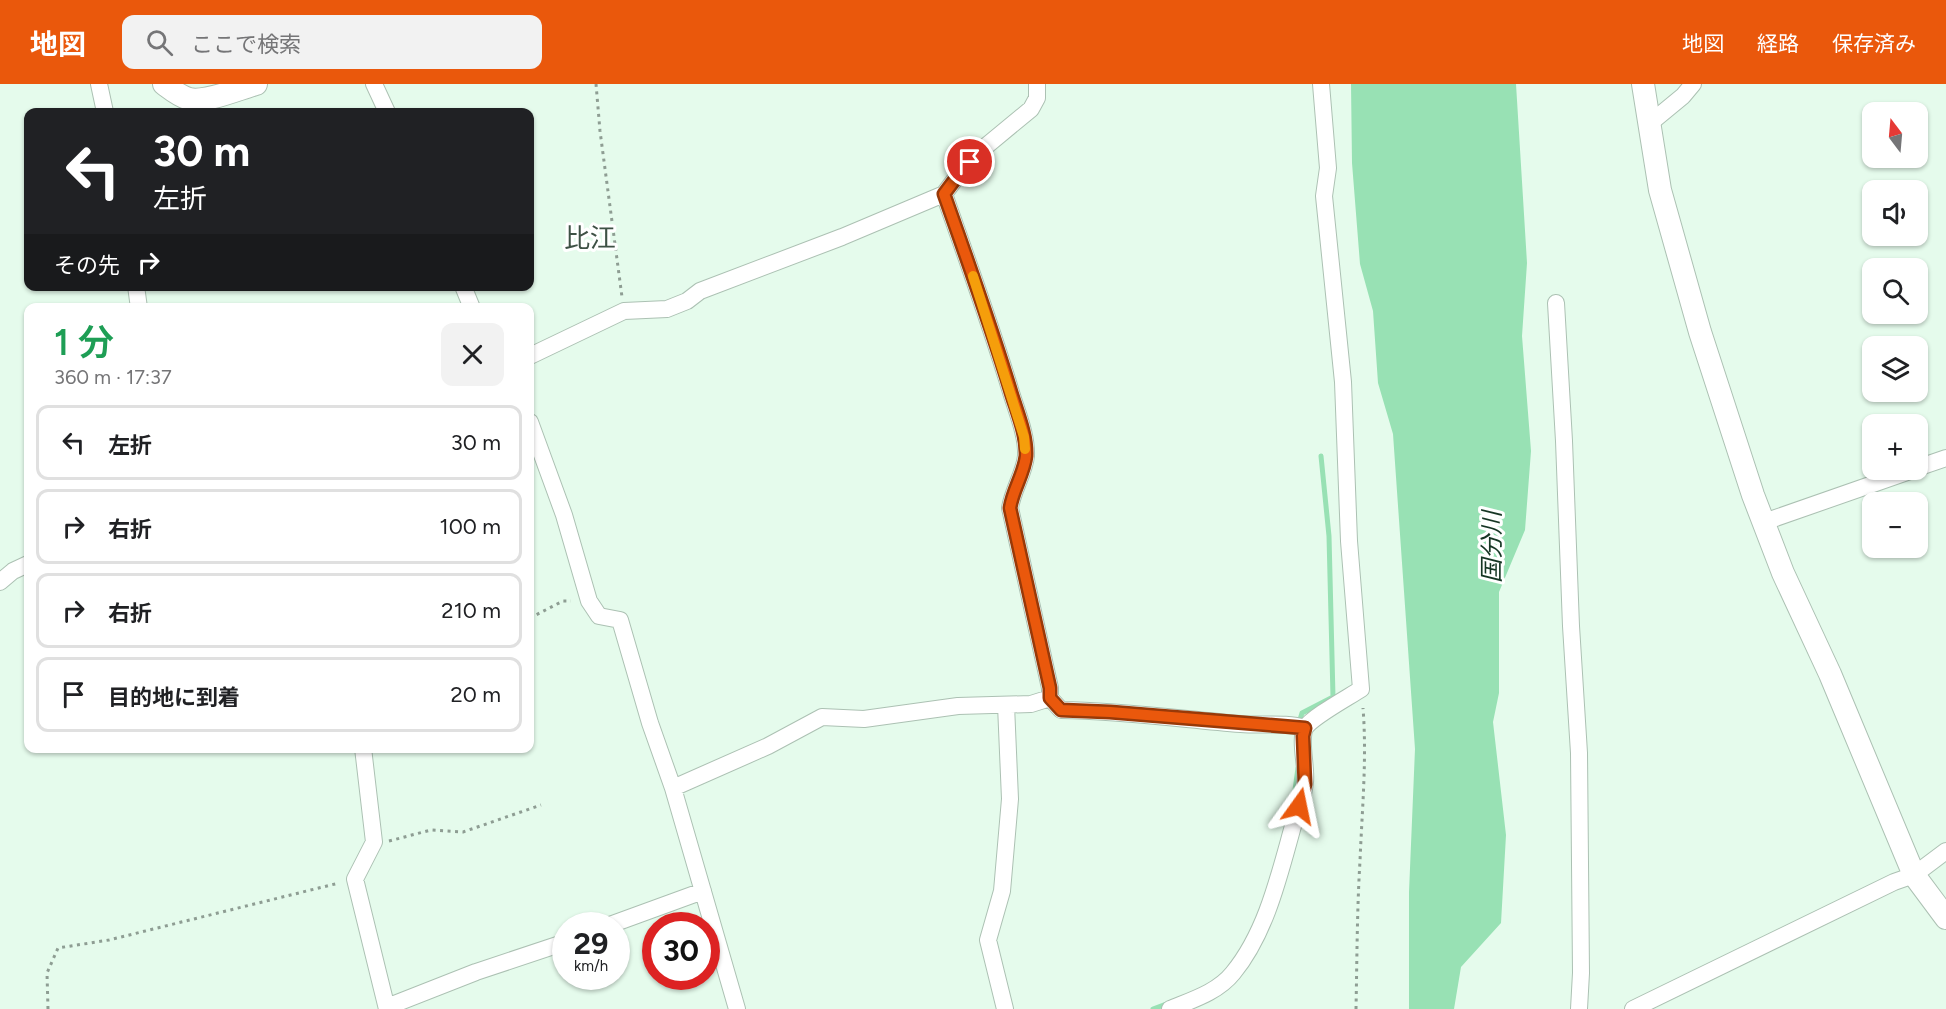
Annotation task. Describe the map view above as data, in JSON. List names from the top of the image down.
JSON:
{
  "districts": ["比江"],
  "water": ["国分川"],
  "north": "top",
  "page": {
    "header": "地図",
    "search": "ここで検索",
    "nav": ["地図", "経路", "保存済み"],
    "map_buttons": ["+", "−"],
    "turn": ["30 m", "左折"],
    "then": "その先",
    "heading": ["1 分", "360 m · 17:37"],
    "list": [
      {
        "name": "左折",
        "value": "30 m"
      },
      {
        "name": "右折",
        "value": "100 m"
      },
      {
        "name": "右折",
        "value": "210 m"
      },
      {
        "name": "目的地に到着",
        "value": "20 m"
      }
    ],
    "speed": "29 km/h",
    "limit": "30"
  }
}
